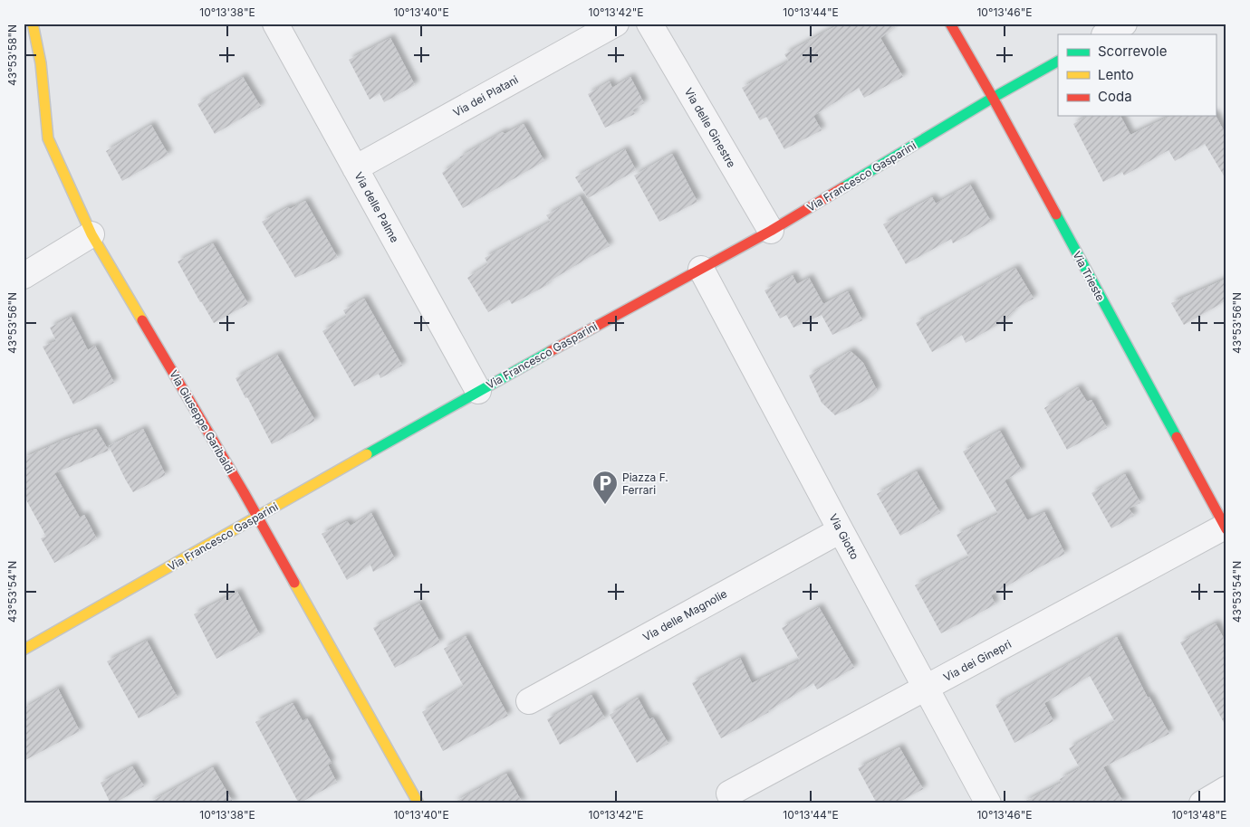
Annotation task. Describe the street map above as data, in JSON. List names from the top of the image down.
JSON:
{
  "streets": {
    "street": [
      "Via dei Platani",
      "Via delle Ginestre",
      "Via Francesco Gasparini",
      "Via delle Palme",
      "Via Trieste",
      "Via Giuseppe Garibaldi",
      "Via Giotto",
      "Via delle Magnolie",
      "Via dei Ginepri"
    ]
  },
  "crossings": [
    ["Via dei Platani", "Via delle Palme"],
    ["Via delle Ginestre", "Via Francesco Gasparini"],
    ["Via Francesco Gasparini", "Via delle Palme"],
    ["Via Francesco Gasparini", "Via Trieste"],
    ["Via Francesco Gasparini", "Via Giuseppe Garibaldi"],
    ["Via Francesco Gasparini", "Via Giotto"],
    ["Via Trieste", "Via dei Ginepri"],
    ["Via Giotto", "Via delle Magnolie"],
    ["Via Giotto", "Via dei Ginepri"]
  ],
  "places": {
    "parking": ["Piazza F. Ferrari"]
  },
  "legend": ["Scorrevole", "Lento", "Coda"],
  "coordinates": [
    "10°13'38\"E",
    "10°13'40\"E",
    "10°13'42\"E",
    "10°13'44\"E",
    "10°13'46\"E",
    "43°53'58\"N",
    "43°53'56\"N",
    "43°53'54\"N",
    "10°13'48\"E"
  ]
}
